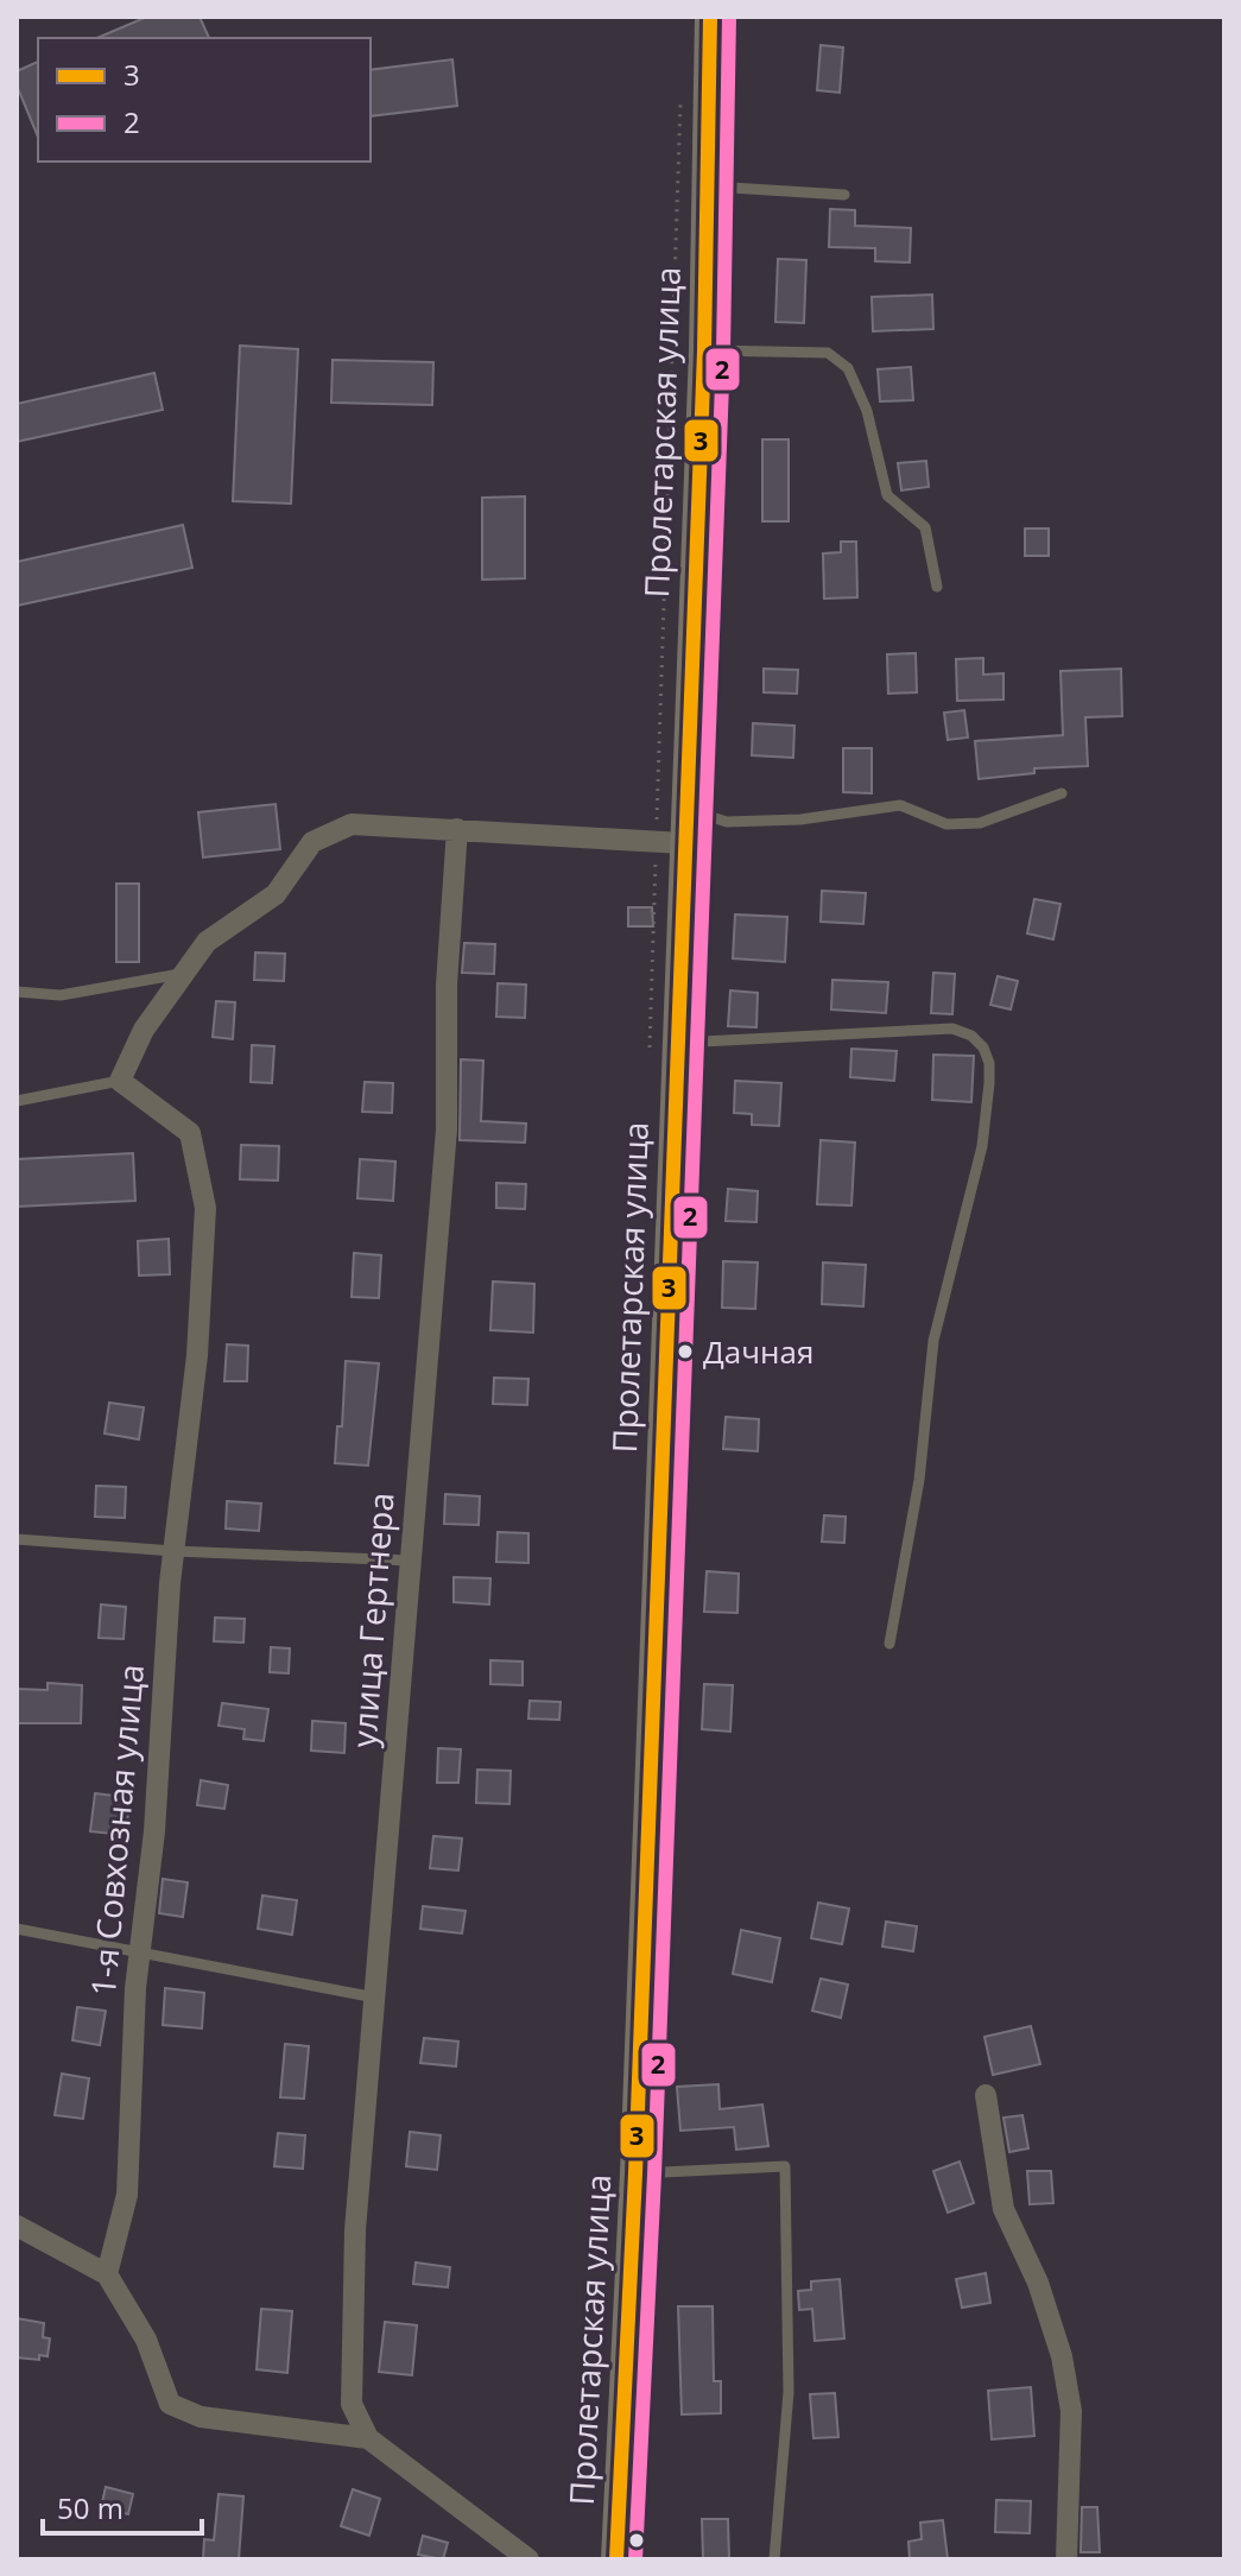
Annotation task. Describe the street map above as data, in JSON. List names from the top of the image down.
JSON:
{
  "streets": {
    "main road": ["Пролетарская улица"],
    "street": ["улица Гертнера", "1-я Совхозная улица"]
  },
  "places": ["Дачная"],
  "lines": ["transit line 3", "transit line 2"],
  "legend": ["3", "2"],
  "scale_bar": "50 m"
}
